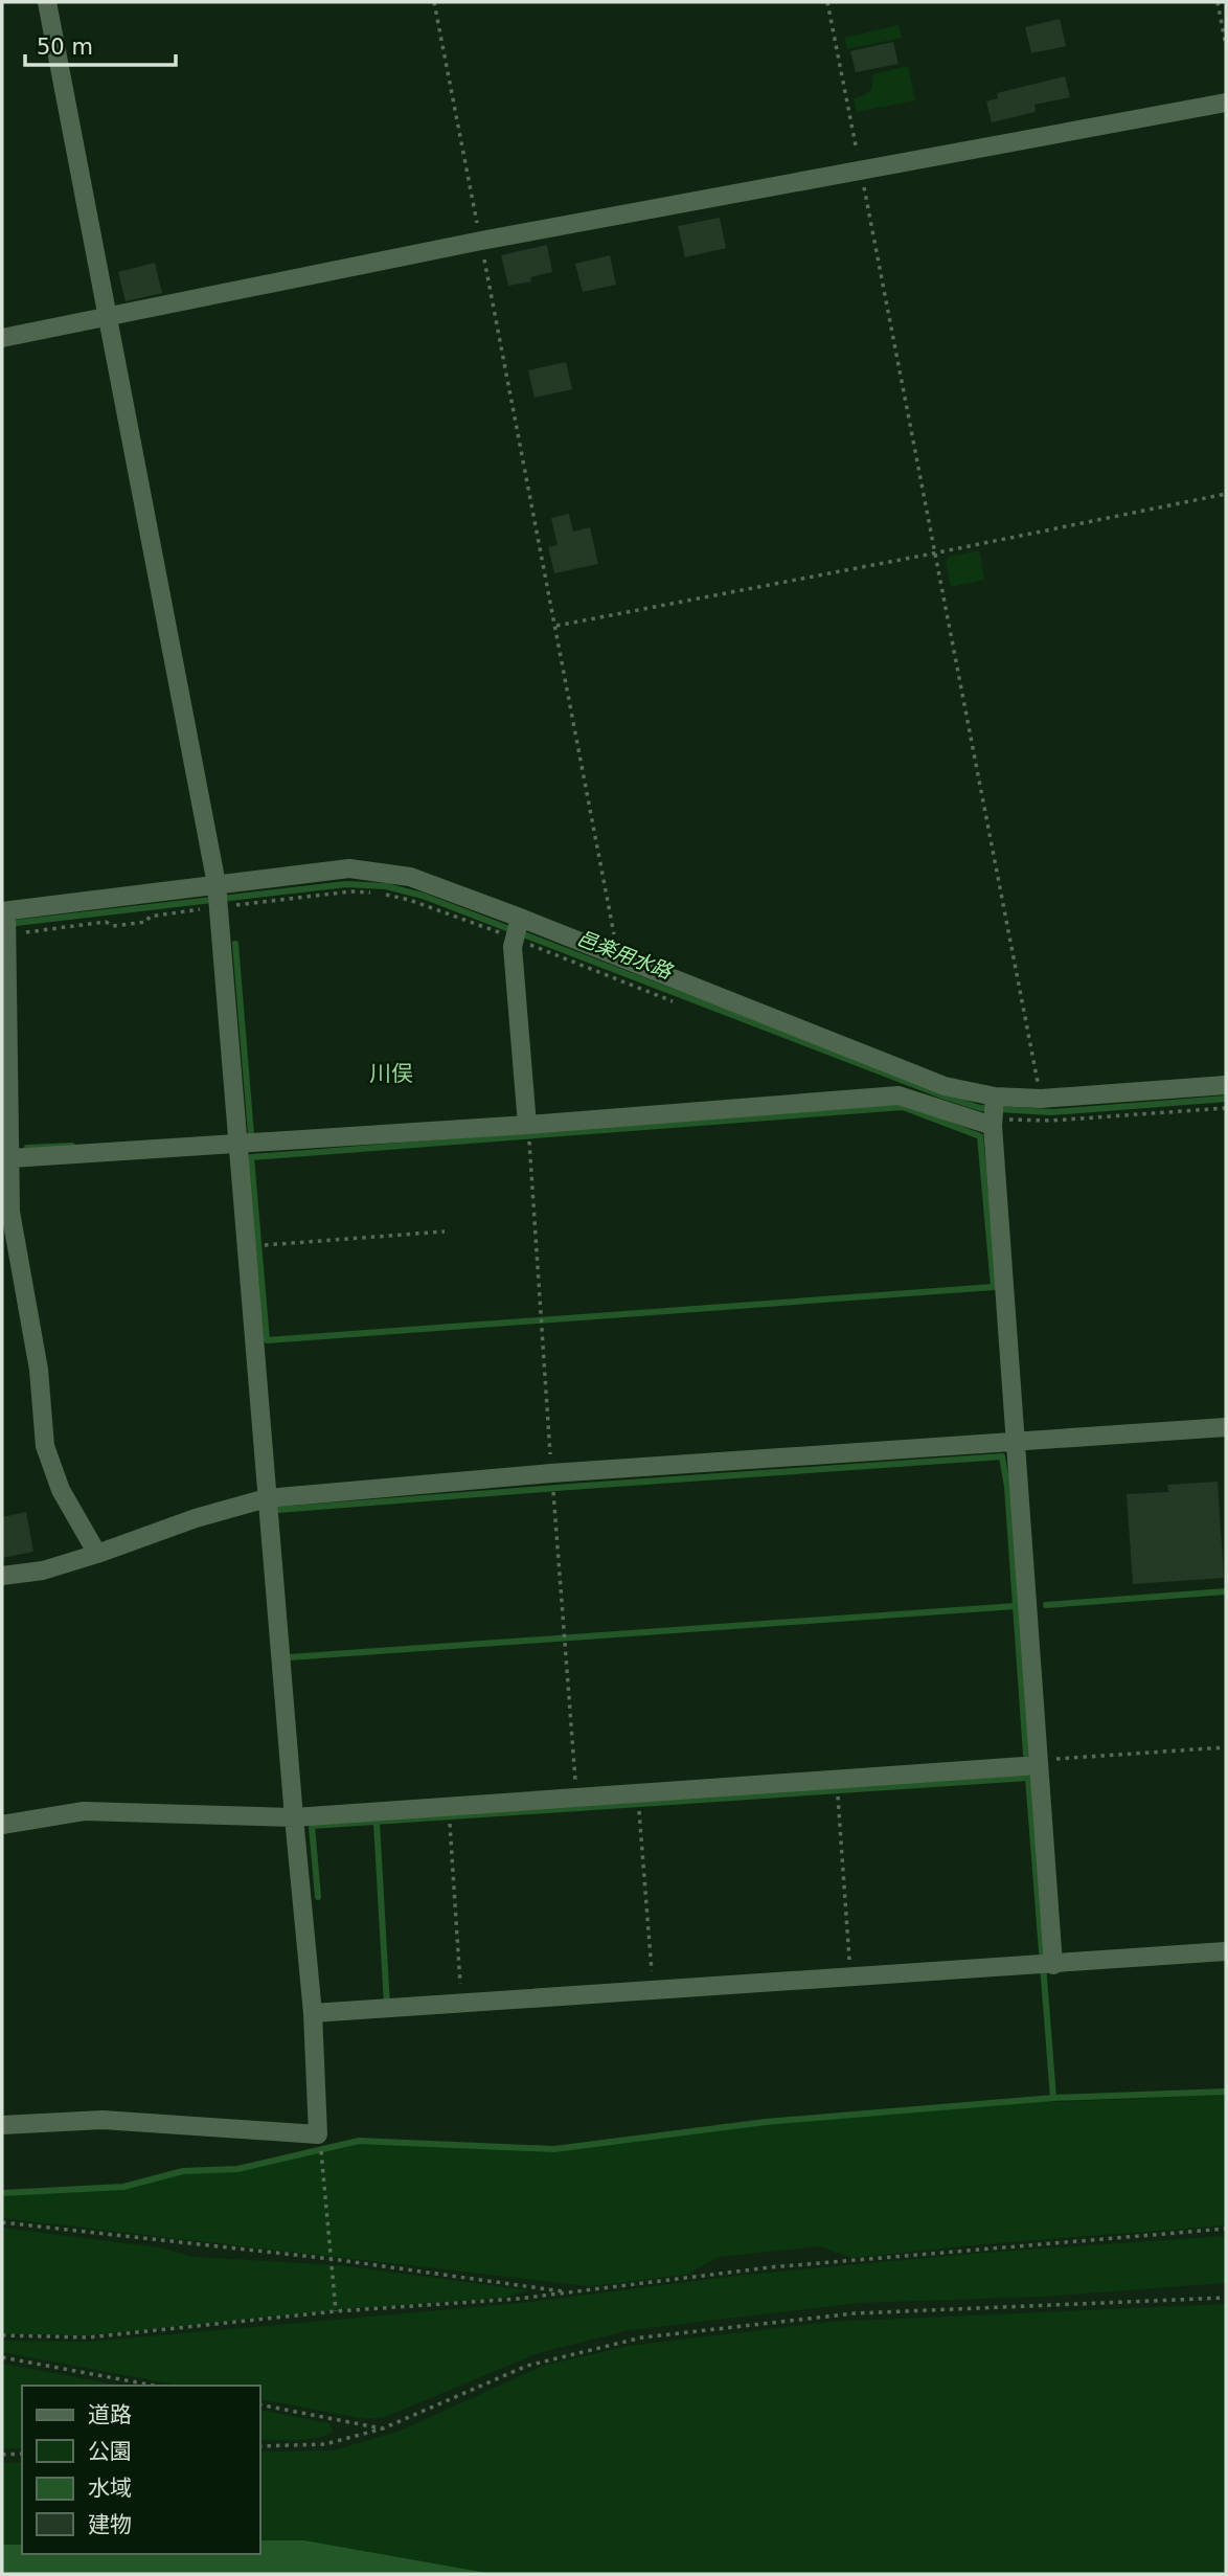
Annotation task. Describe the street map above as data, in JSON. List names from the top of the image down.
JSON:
{
  "districts": ["川俣"],
  "water": ["邑楽用水路"],
  "legend": [
    "道路",
    "公園",
    "水域",
    "建物"
  ],
  "scale_bar": "50 m"
}
